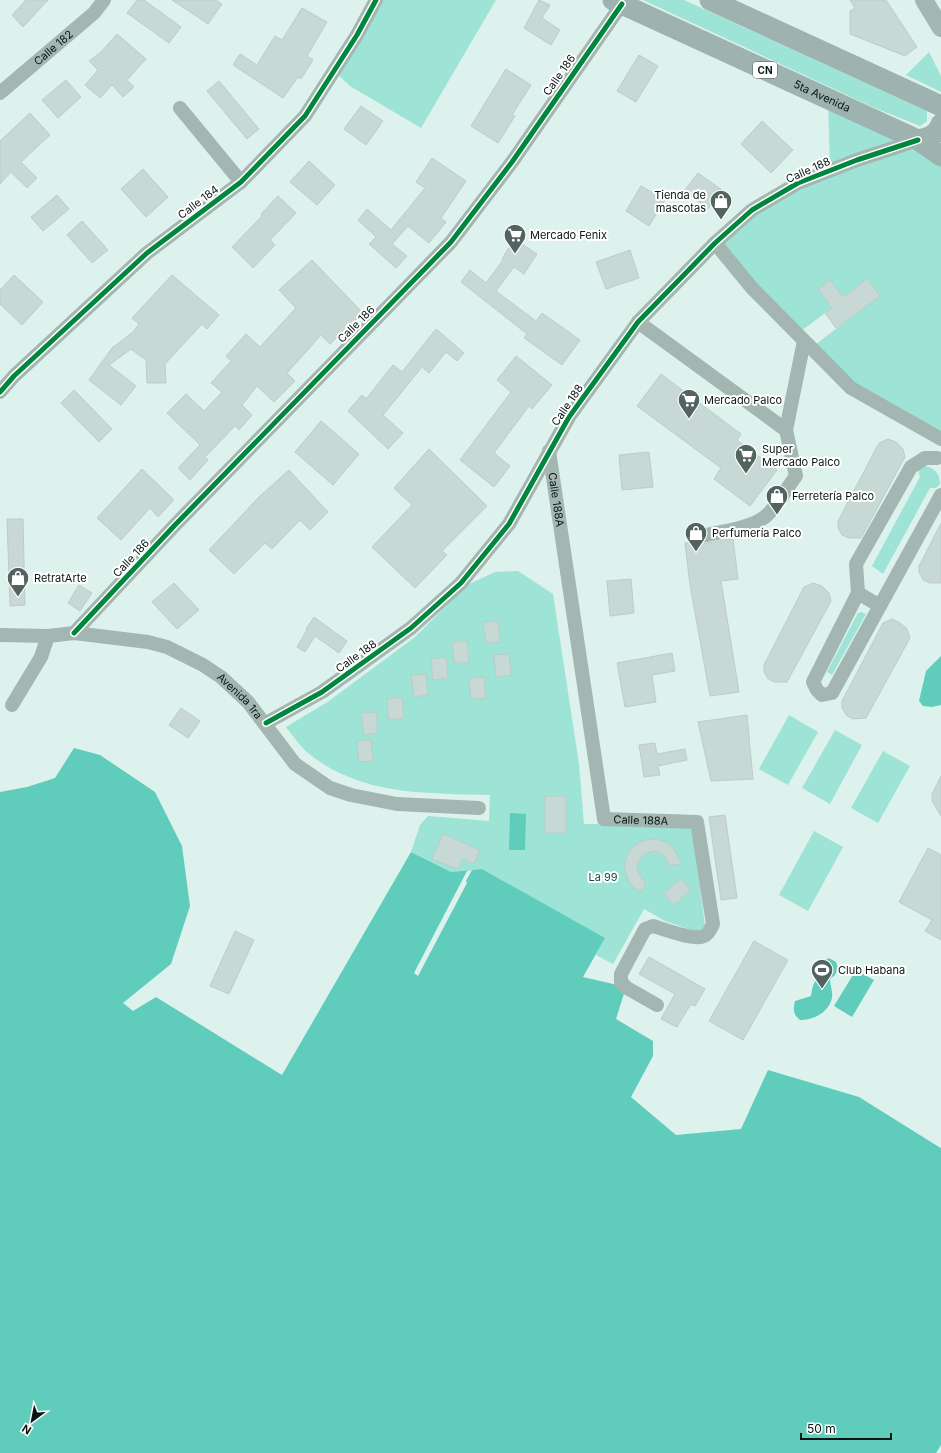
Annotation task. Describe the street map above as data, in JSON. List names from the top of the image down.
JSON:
{
  "streets": {
    "highway": ["CN", "5ta Avenida"],
    "street": [
      "Calle 182",
      "Calle 186",
      "Calle 188",
      "Calle 184",
      "Calle 188A",
      "Avenida 1ra"
    ]
  },
  "crossings": [
    ["Calle 186", "5ta Avenida"],
    ["Calle 186", "Avenida 1ra"],
    ["5ta Avenida", "Calle 188"],
    ["Calle 188", "Calle 188A"],
    ["Calle 188", "Avenida 1ra"]
  ],
  "parks": ["La 99"],
  "places": {
    "shop": [
      "Tienda de mascotas",
      "Ferretería Palco",
      "Perfumería Palco",
      "RetratArte"
    ],
    "supermarket": ["Mercado Fenix", "Mercado Palco", "Super Mercado Palco"],
    "sports": ["Club Habana"]
  },
  "scale_bar": "50 m",
  "north": "bottom left"
}
